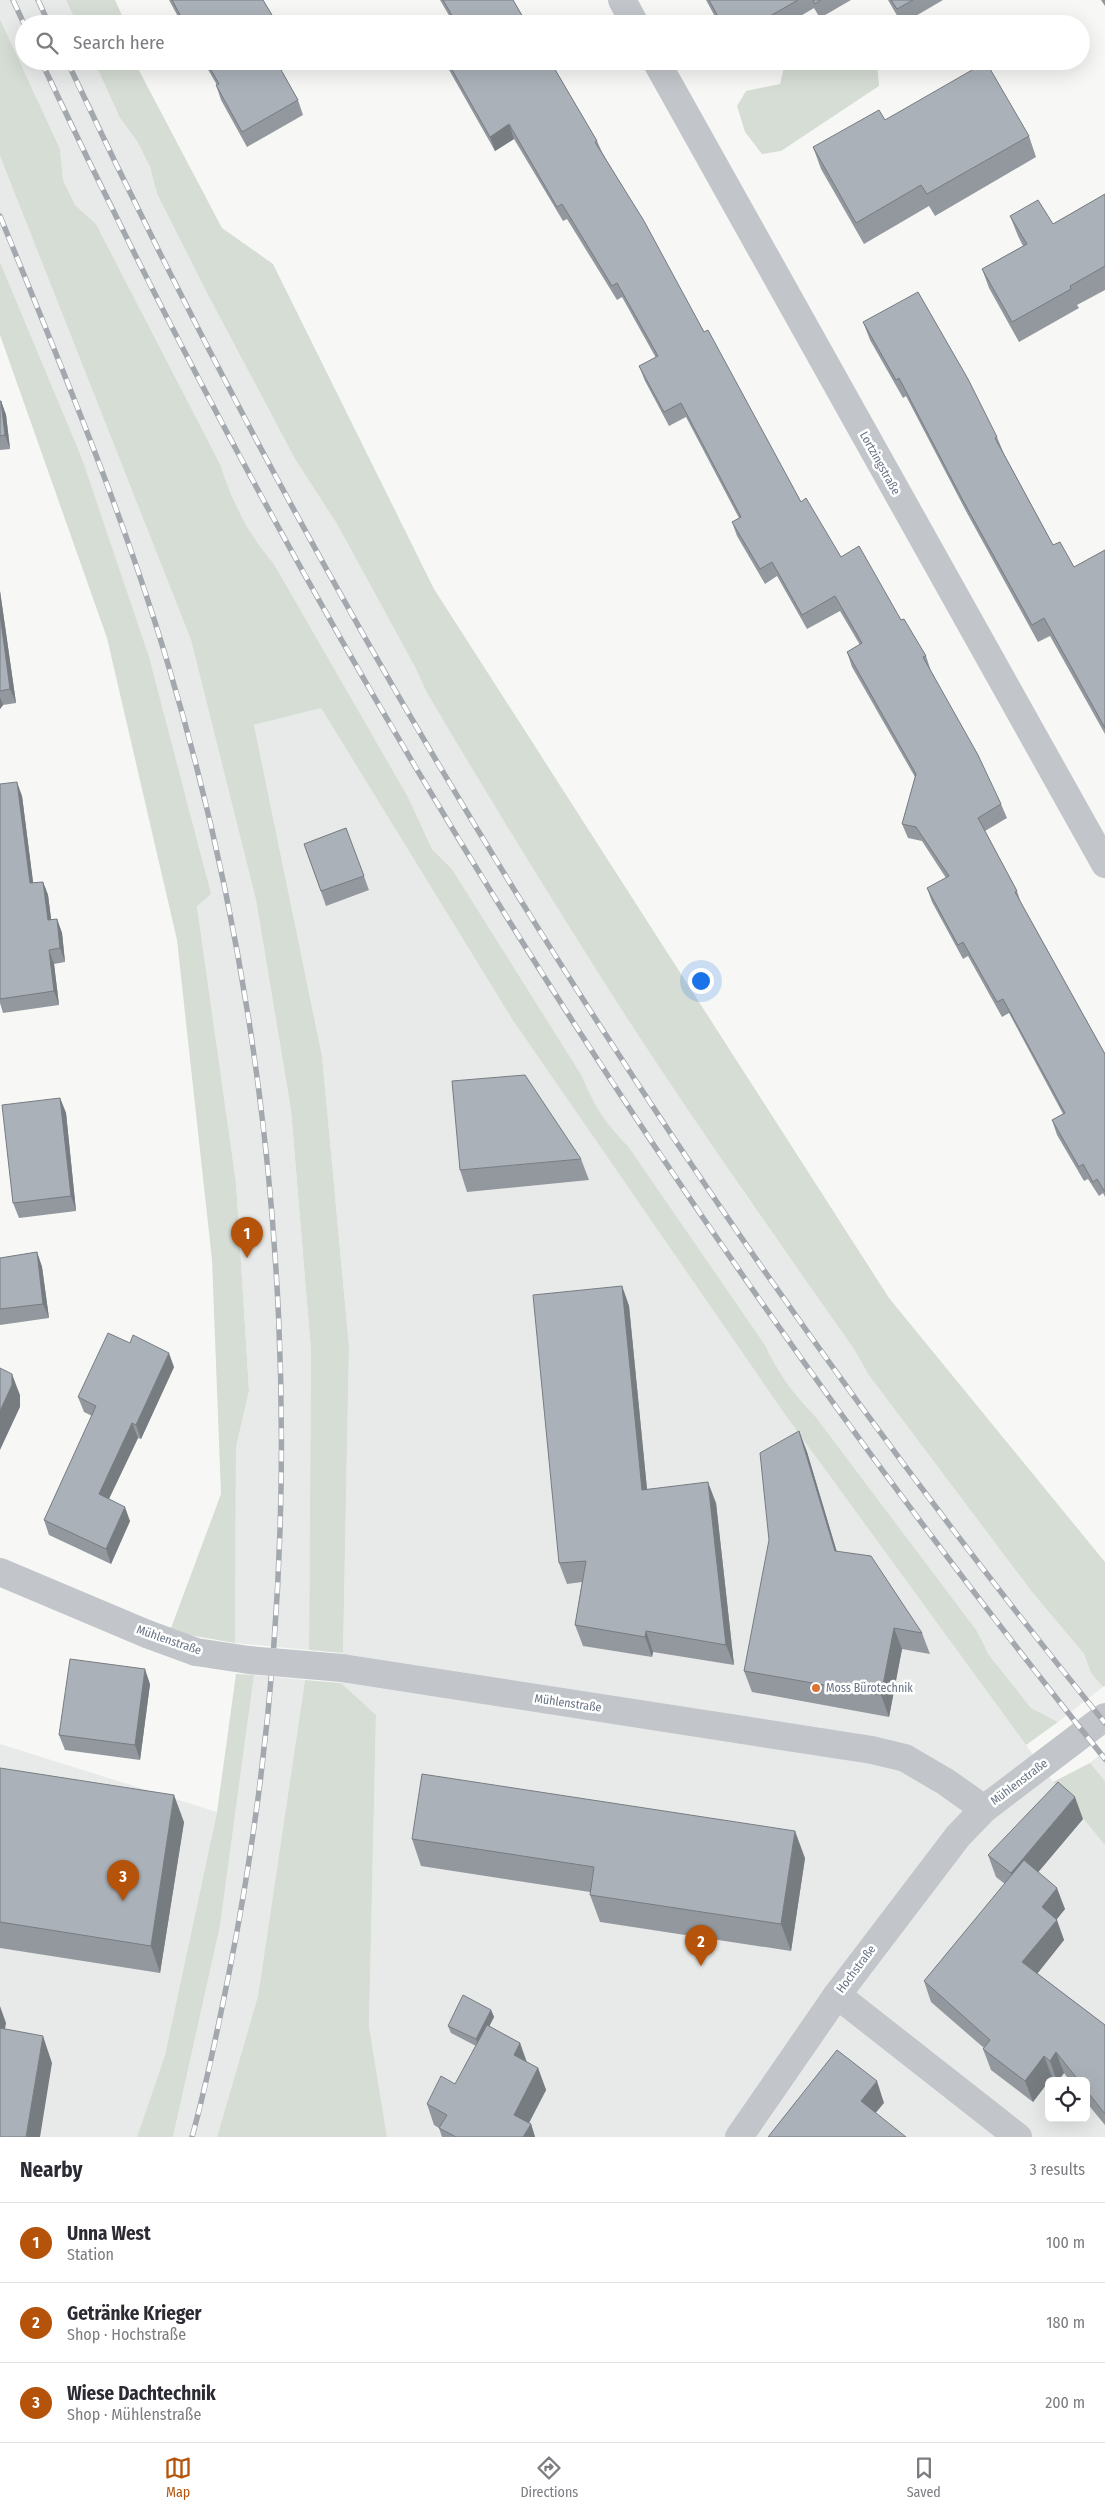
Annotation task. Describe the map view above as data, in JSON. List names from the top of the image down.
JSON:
{
  "streets": {
    "street": ["Lortzingstraße", "Mühlenstraße", "Hochstraße"]
  },
  "crossings": [
    ["Mühlenstraße", "Hochstraße"]
  ],
  "places": ["Moss Bürotechnik"],
  "page": {
    "search": "Search here",
    "pins": ["1", "3", "2"],
    "heading": ["Nearby", "3 results"],
    "list": [
      {
        "mark": "1",
        "name": "Unna West",
        "note": "Station",
        "value": "100 m"
      },
      {
        "mark": "2",
        "name": "Getränke Krieger",
        "note": "Shop · Hochstraße",
        "value": "180 m"
      },
      {
        "mark": "3",
        "name": "Wiese Dachtechnik",
        "note": "Shop · Mühlenstraße",
        "value": "200 m"
      }
    ],
    "nav": ["Map", "Directions", "Saved"]
  }
}
